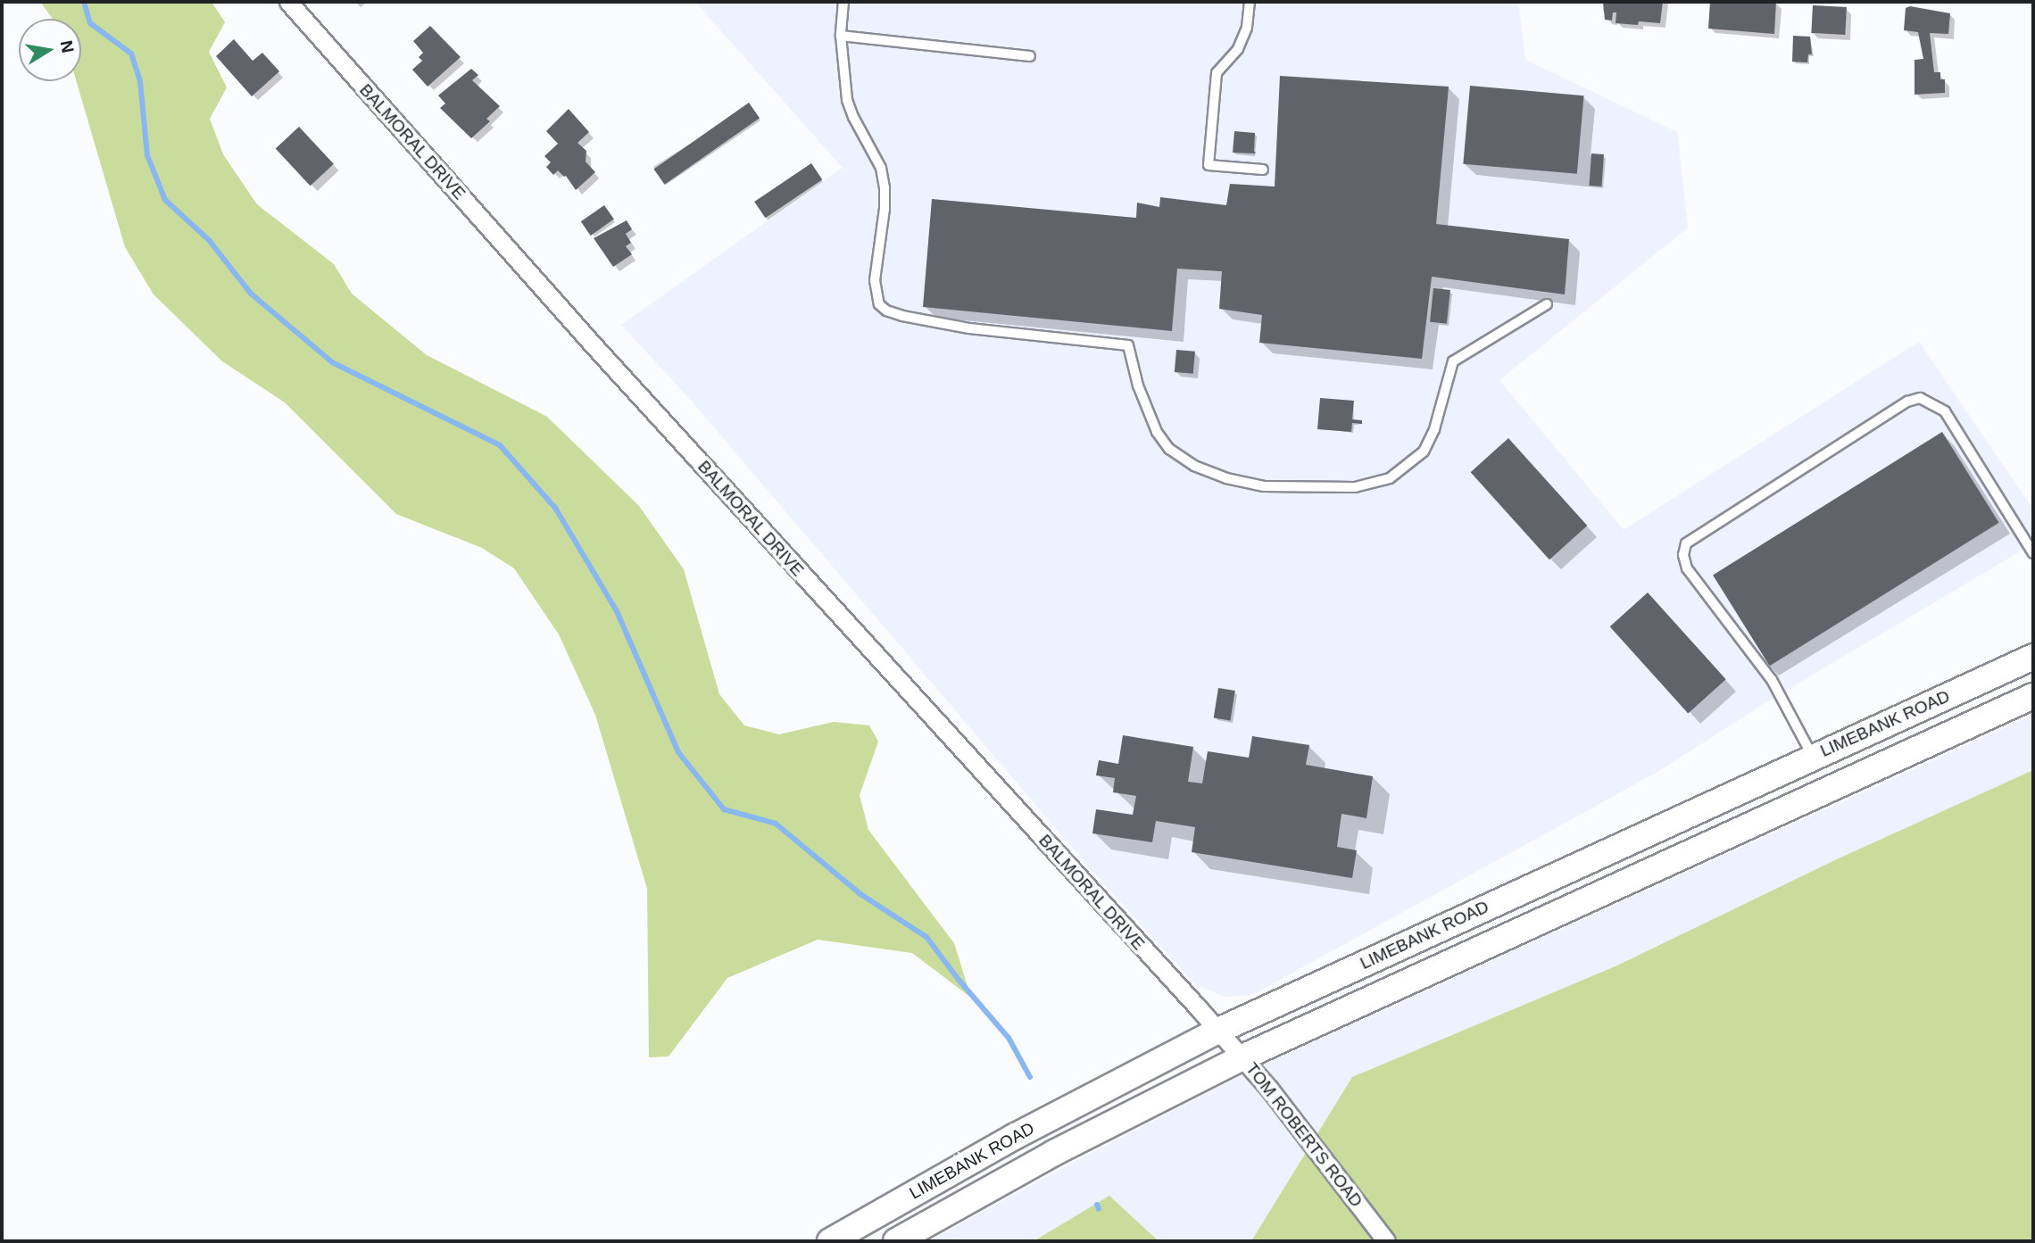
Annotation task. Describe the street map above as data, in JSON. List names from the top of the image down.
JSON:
{
  "streets": {
    "main road": ["LIMEBANK ROAD"],
    "street": ["BALMORAL DRIVE", "TOM ROBERTS ROAD"]
  },
  "crossings": [
    ["BALMORAL DRIVE", "LIMEBANK ROAD"],
    ["BALMORAL DRIVE", "TOM ROBERTS ROAD"],
    ["LIMEBANK ROAD", "TOM ROBERTS ROAD"]
  ],
  "north": "right"
}
